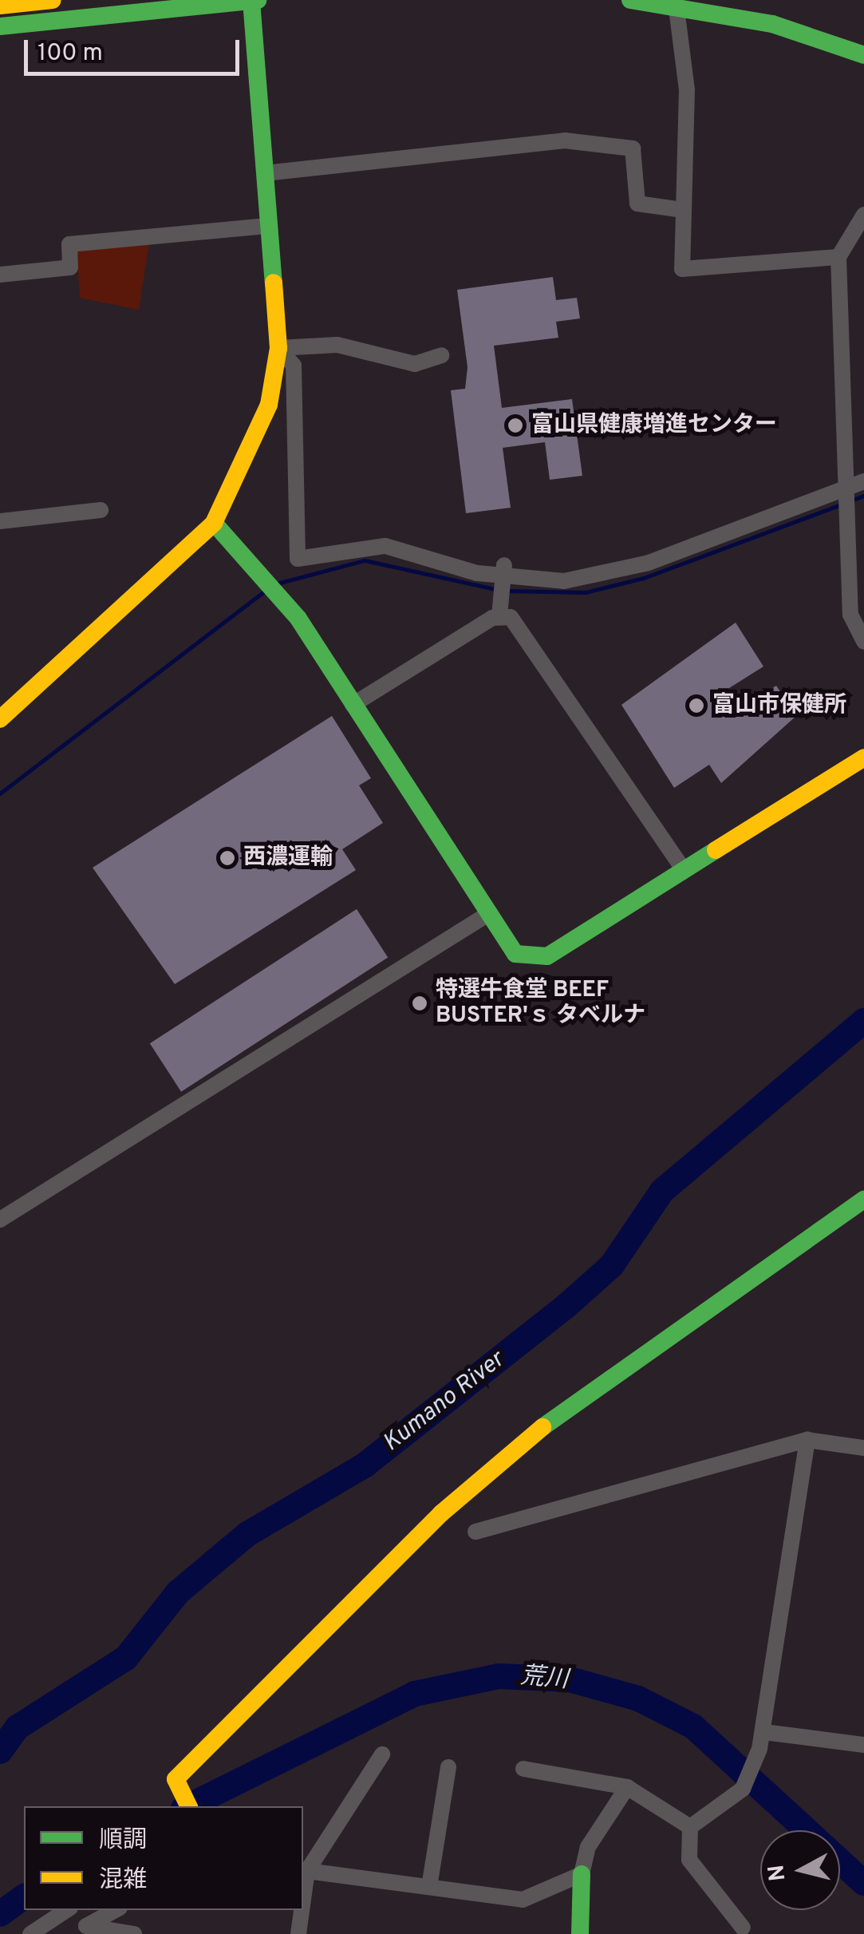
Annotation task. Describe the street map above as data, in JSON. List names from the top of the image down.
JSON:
{
  "water": ["Kumano River", "荒川"],
  "places": [
    "富山県健康増進センター",
    "富山市保健所",
    "西濃運輸",
    "特選牛食堂 BEEF BUSTER'ｓ タベルナ"
  ],
  "legend": ["順調", "混雑"],
  "scale_bar": "100 m",
  "north": "left"
}
